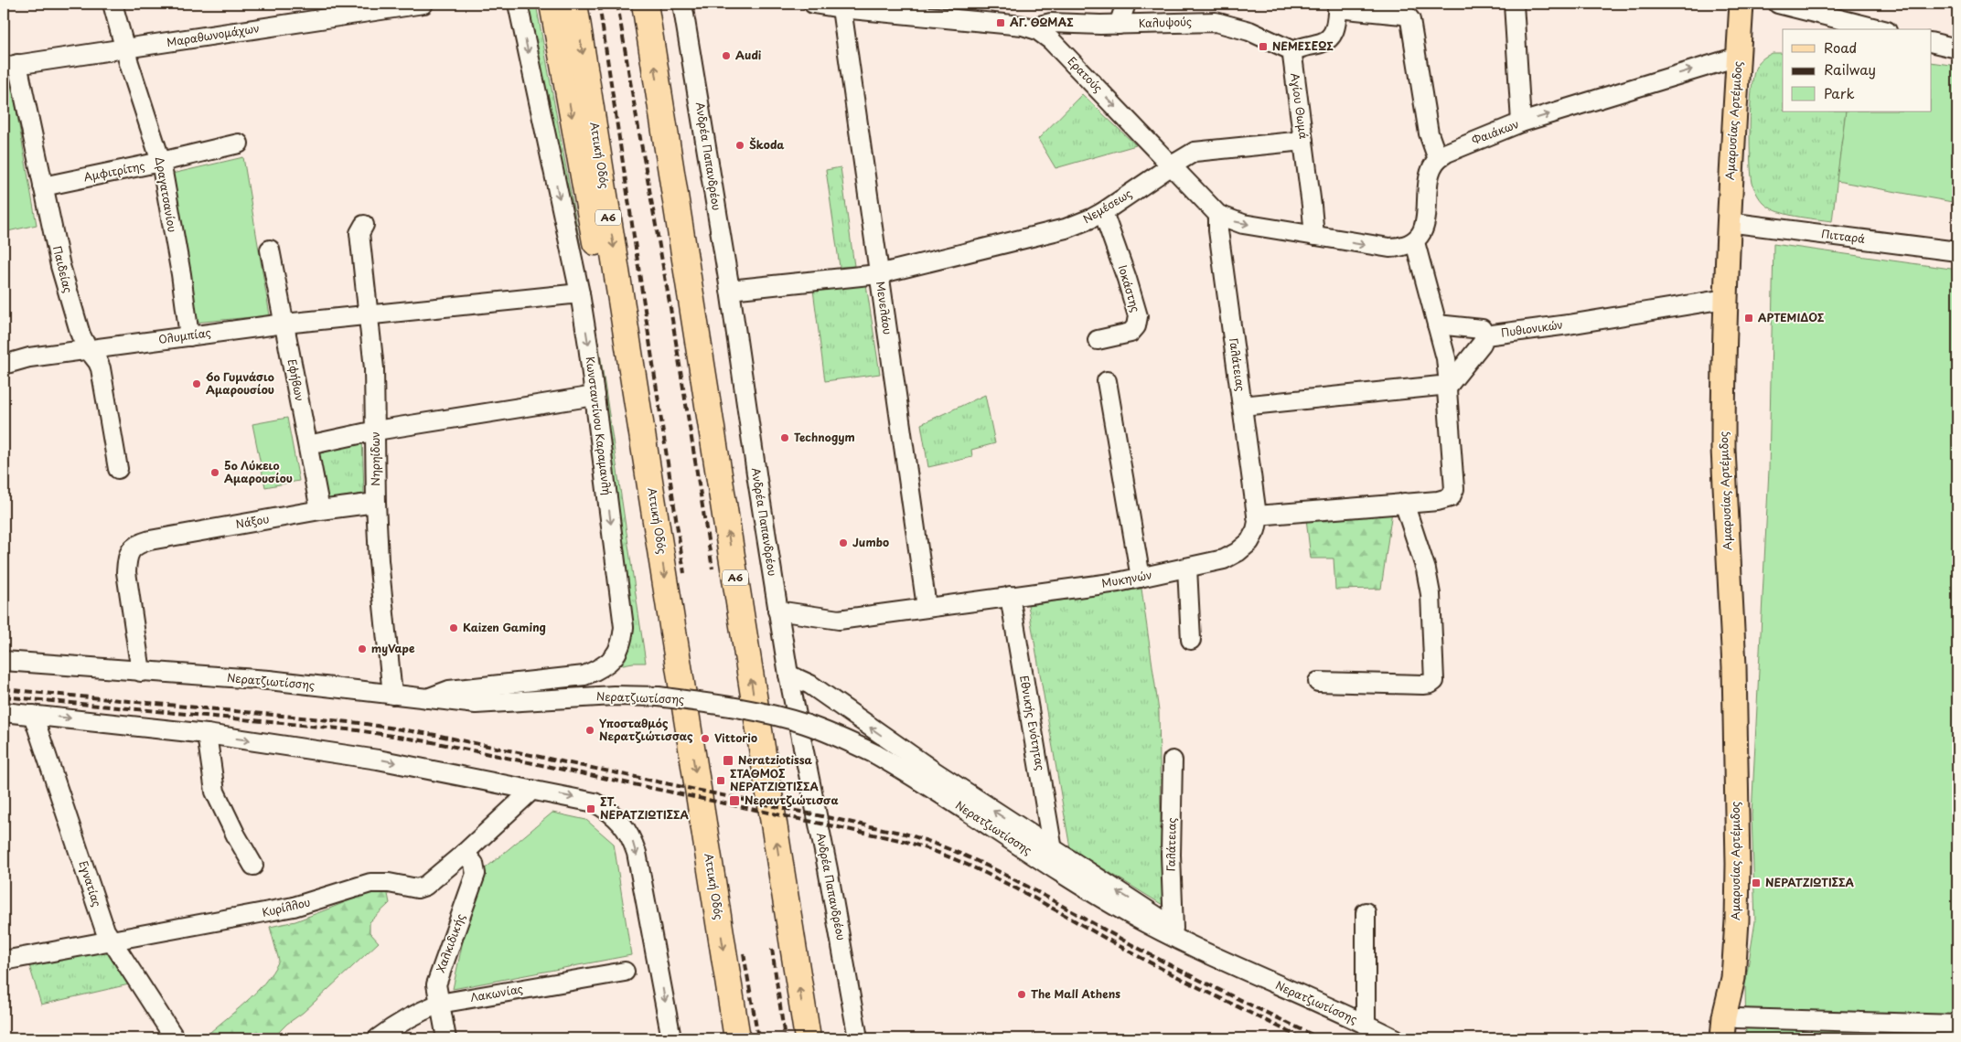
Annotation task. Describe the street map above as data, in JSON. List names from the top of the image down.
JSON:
{
  "streets": {
    "highway": ["Αττική Οδός", "Α6"],
    "main road": ["Αμαρυσίας Αρτέμιδος"],
    "street": [
      "Καλυψούς",
      "Μαραθωνομάχων",
      "Ερατούς",
      "Αγίου Θωμά",
      "Φαιάκων",
      "Ανδρέα Παπανδρέου",
      "Αμφιτρίτης",
      "Δραγατσανίου",
      "Νεμέσεως",
      "Πιτταρά",
      "Παιδείας",
      "Ιοκάστης",
      "Μενελάου",
      "Πυθιονικών",
      "Ολυμπίας",
      "Γαλάτειας",
      "Εφήβων",
      "Κωνσταντίνου Καραμανλή",
      "Νηρηίδων",
      "Νάξου",
      "Μυκηνών",
      "Νερατζιωτίσσης",
      "Εθνικής Ενότητας",
      "Εγνατίας",
      "Κυρίλλου",
      "Χαλκιδικής",
      "Λακωνίας"
    ]
  },
  "crossings": [
    ["Καλυψούς", "Ερατούς"],
    ["Καλυψούς", "Αγίου Θωμά"],
    ["Μαραθωνομάχων", "Δραγατσανίου"],
    ["Μαραθωνομάχων", "Παιδείας"],
    ["Ερατούς", "Αγίου Θωμά"],
    ["Ερατούς", "Νεμέσεως"],
    ["Ερατούς", "Μενελάου"],
    ["Ερατούς", "Γαλάτειας"],
    ["Αγίου Θωμά", "Νεμέσεως"],
    ["Αμαρυσίας Αρτέμιδος", "Φαιάκων"],
    ["Αμαρυσίας Αρτέμιδος", "Πιτταρά"],
    ["Αμαρυσίας Αρτέμιδος", "Πυθιονικών"],
    ["Ανδρέα Παπανδρέου", "Νεμέσεως"],
    ["Ανδρέα Παπανδρέου", "Μυκηνών"],
    ["Ανδρέα Παπανδρέου", "Νερατζιωτίσσης"],
    ["Αμφιτρίτης", "Δραγατσανίου"],
    ["Αμφιτρίτης", "Παιδείας"],
    ["Δραγατσανίου", "Ολυμπίας"],
    ["Νεμέσεως", "Ιοκάστης"],
    ["Νεμέσεως", "Μενελάου"],
    ["Παιδείας", "Ολυμπίας"],
    ["Μενελάου", "Μυκηνών"],
    ["Ολυμπίας", "Εφήβων"],
    ["Ολυμπίας", "Κωνσταντίνου Καραμανλή"],
    ["Ολυμπίας", "Νηρηίδων"],
    ["Γαλάτειας", "Μυκηνών"],
    ["Γαλάτειας", "Νερατζιωτίσσης"],
    ["Εφήβων", "Νάξου"],
    ["Κωνσταντίνου Καραμανλή", "Νερατζιωτίσσης"],
    ["Νηρηίδων", "Νάξου"],
    ["Νηρηίδων", "Νερατζιωτίσσης"],
    ["Νάξου", "Νερατζιωτίσσης"],
    ["Μυκηνών", "Εθνικής Ενότητας"],
    ["Νερατζιωτίσσης", "Εθνικής Ενότητας"],
    ["Εγνατίας", "Κυρίλλου"],
    ["Κυρίλλου", "Χαλκιδικής"],
    ["Χαλκιδικής", "Λακωνίας"]
  ],
  "one_way": ["Ερατούς", "Φαιάκων", "Κωνσταντίνου Καραμανλή"],
  "places": {
    "transit": [
      "ΑΓ. ΘΩΜΑΣ",
      "ΝΕΜΕΣΕΩΣ",
      "ΑΡΤΕΜΙΔΟΣ",
      "Neratziotissa",
      "ΣΤΑΘΜΟΣ ΝΕΡΑΤΖΙΩΤΙΣΣΑ",
      "Νεραντζιώτισσα",
      "ΣΤ. ΝΕΡΑΤΖΙΩΤΙΣΣΑ",
      "ΝΕΡΑΤΖΙΩΤΙΣΣΑ"
    ],
    "other": [
      "Audi",
      "Škoda",
      "6ο Γυμνάσιο Αμαρουσίου",
      "Technogym",
      "5ο Λύκειο Αμαρουσίου",
      "Jumbo",
      "Kaizen Gaming",
      "myVape",
      "Υποσταθμός Νερατζιώτισσας",
      "Vittorio",
      "The Mall Athens"
    ]
  },
  "legend": ["Road", "Railway", "Park"]
}
